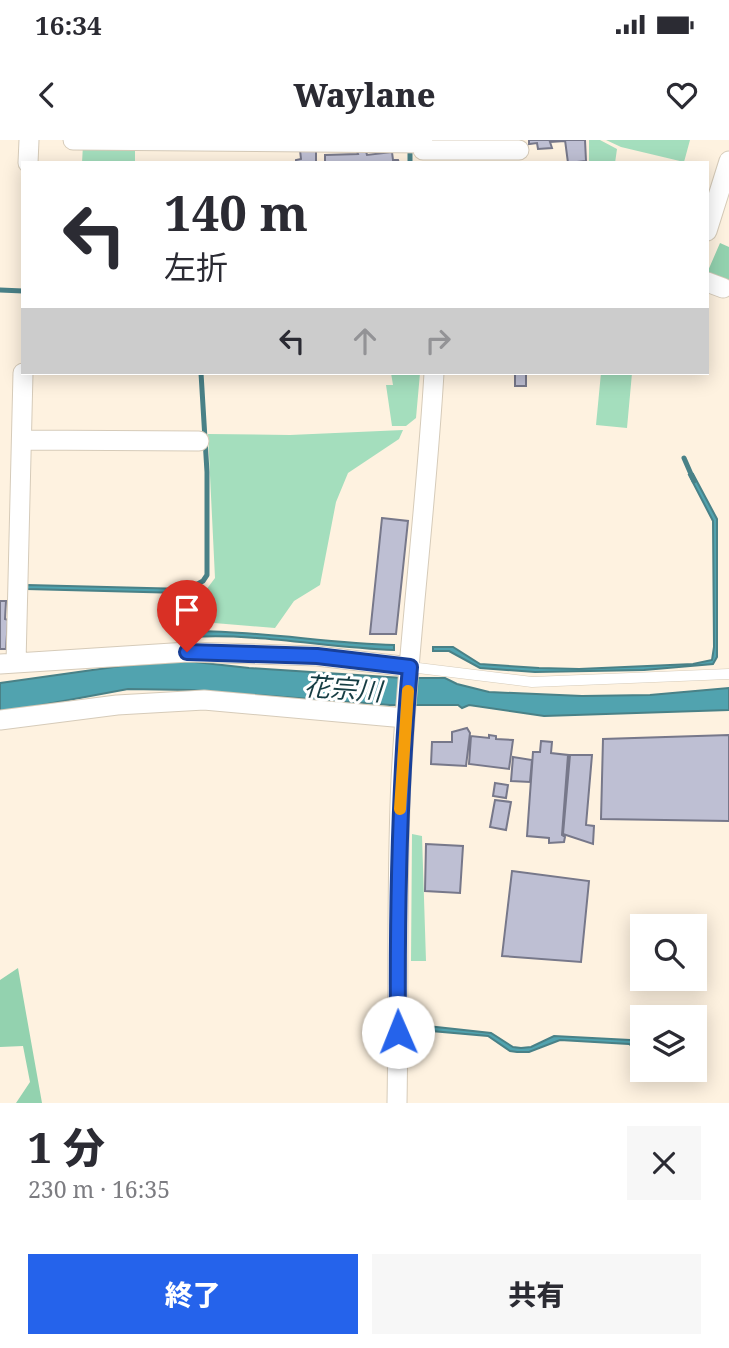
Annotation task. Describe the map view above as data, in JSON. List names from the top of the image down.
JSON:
{
  "water": ["花宗川"],
  "page": {
    "status": "16:34",
    "header": "Waylane",
    "turn": ["140 m", "左折"],
    "heading": ["1 分", "230 m · 16:35"],
    "buttons": ["終了", "共有"]
  }
}
